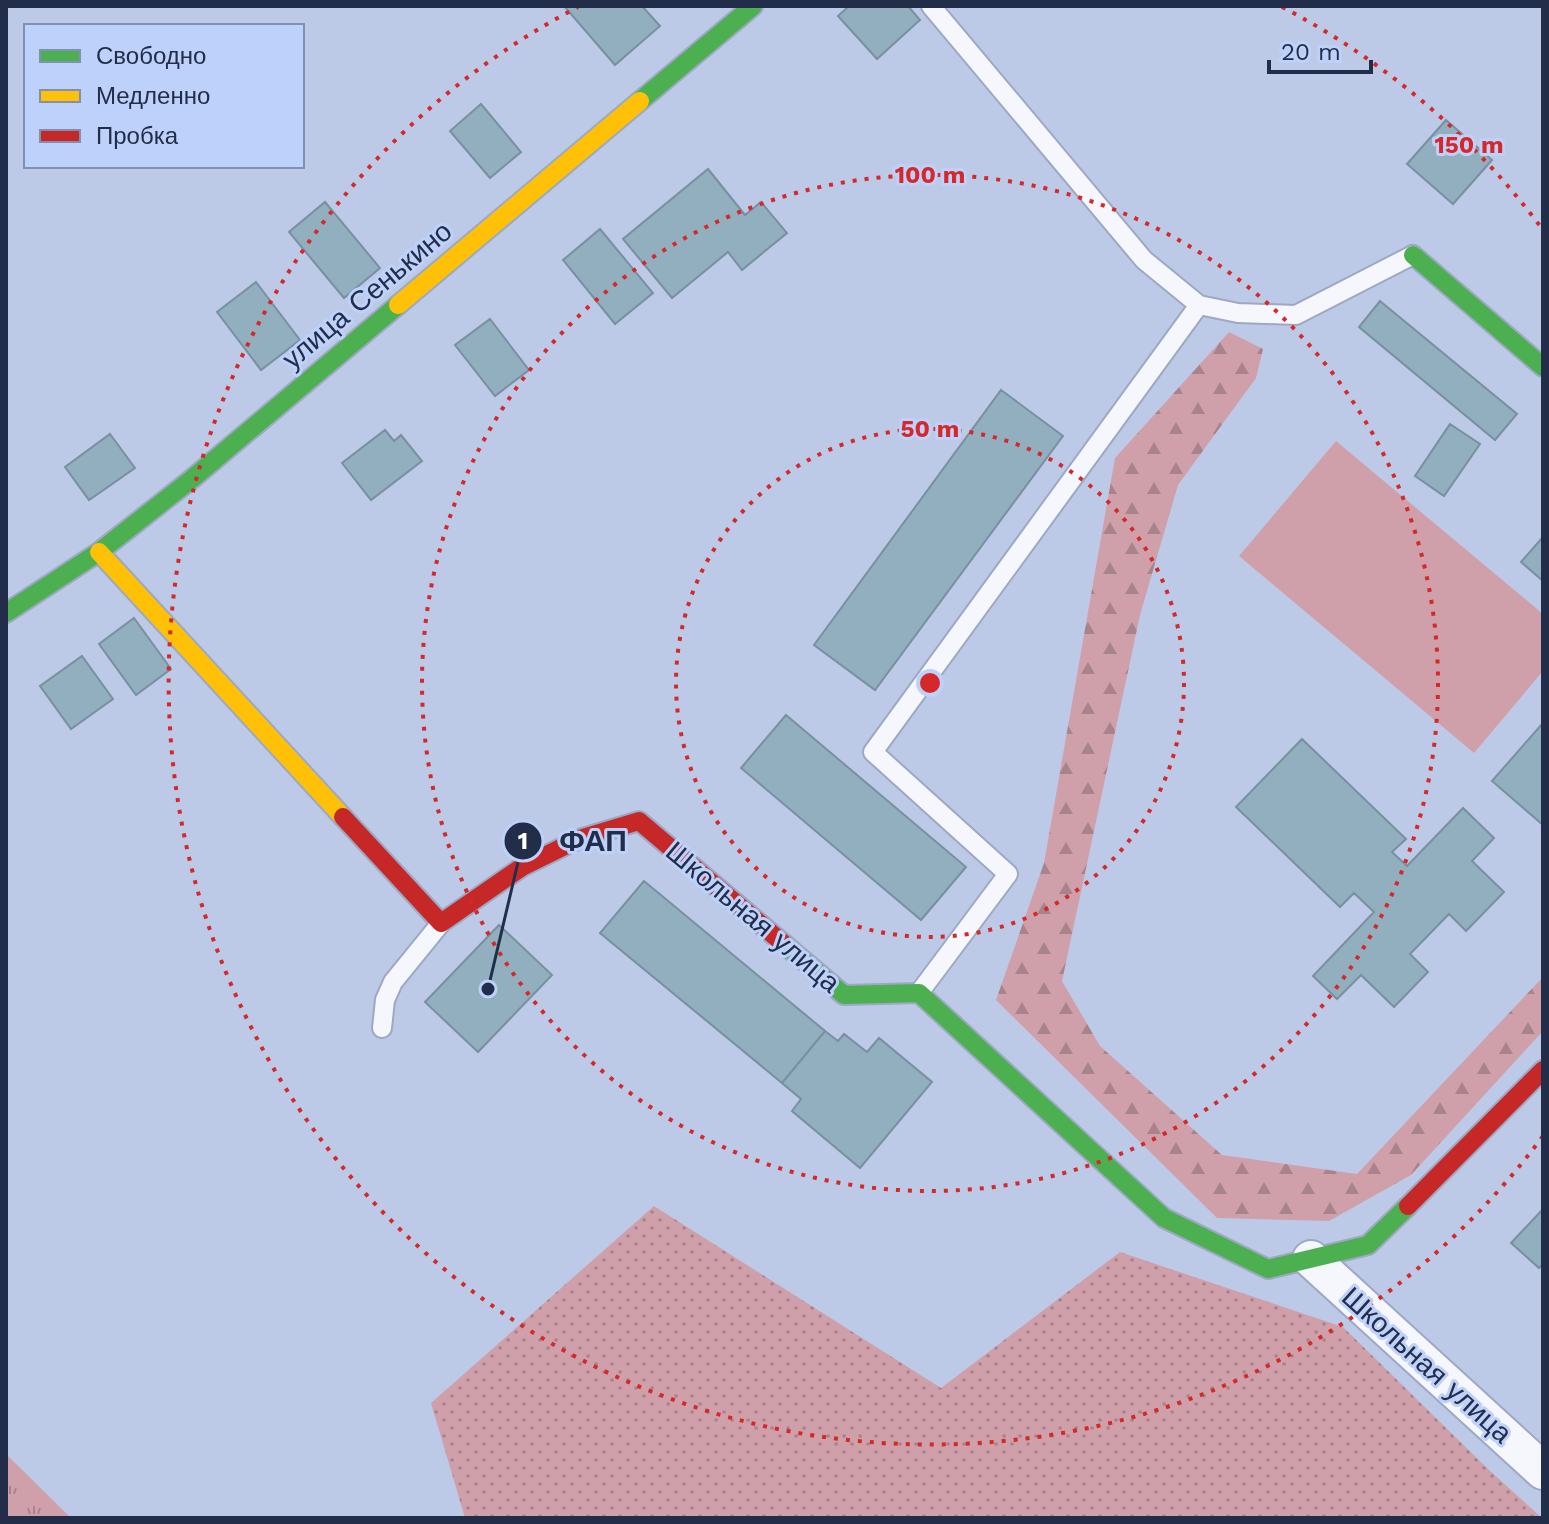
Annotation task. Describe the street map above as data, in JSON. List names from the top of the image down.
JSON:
{
  "streets": {
    "street": ["улица Сенькино", "Школьная улица"]
  },
  "places": ["ФАП"],
  "legend": ["Свободно", "Медленно", "Пробка"],
  "scale_bar": "20 m",
  "rings": ["150 m", "100 m", "50 m"]
}
